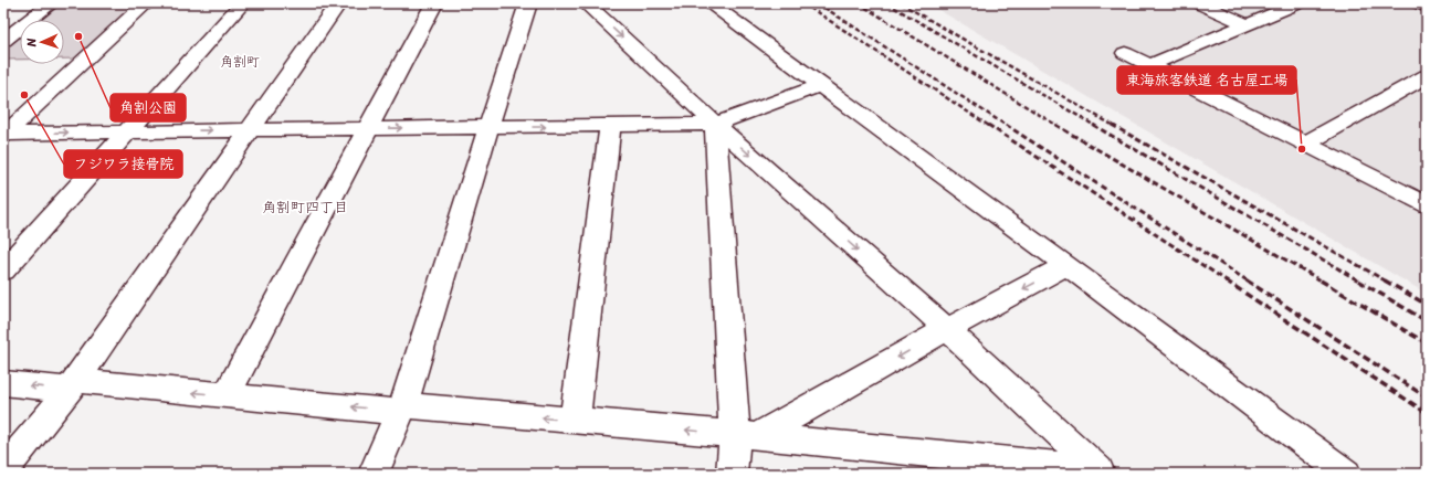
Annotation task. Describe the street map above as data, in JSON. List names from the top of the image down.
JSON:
{
  "districts": ["角割町", "角割町四丁目"],
  "places": ["角割公園", "フジワラ接骨院", "東海旅客鉄道 名古屋工場"],
  "north": "left"
}
